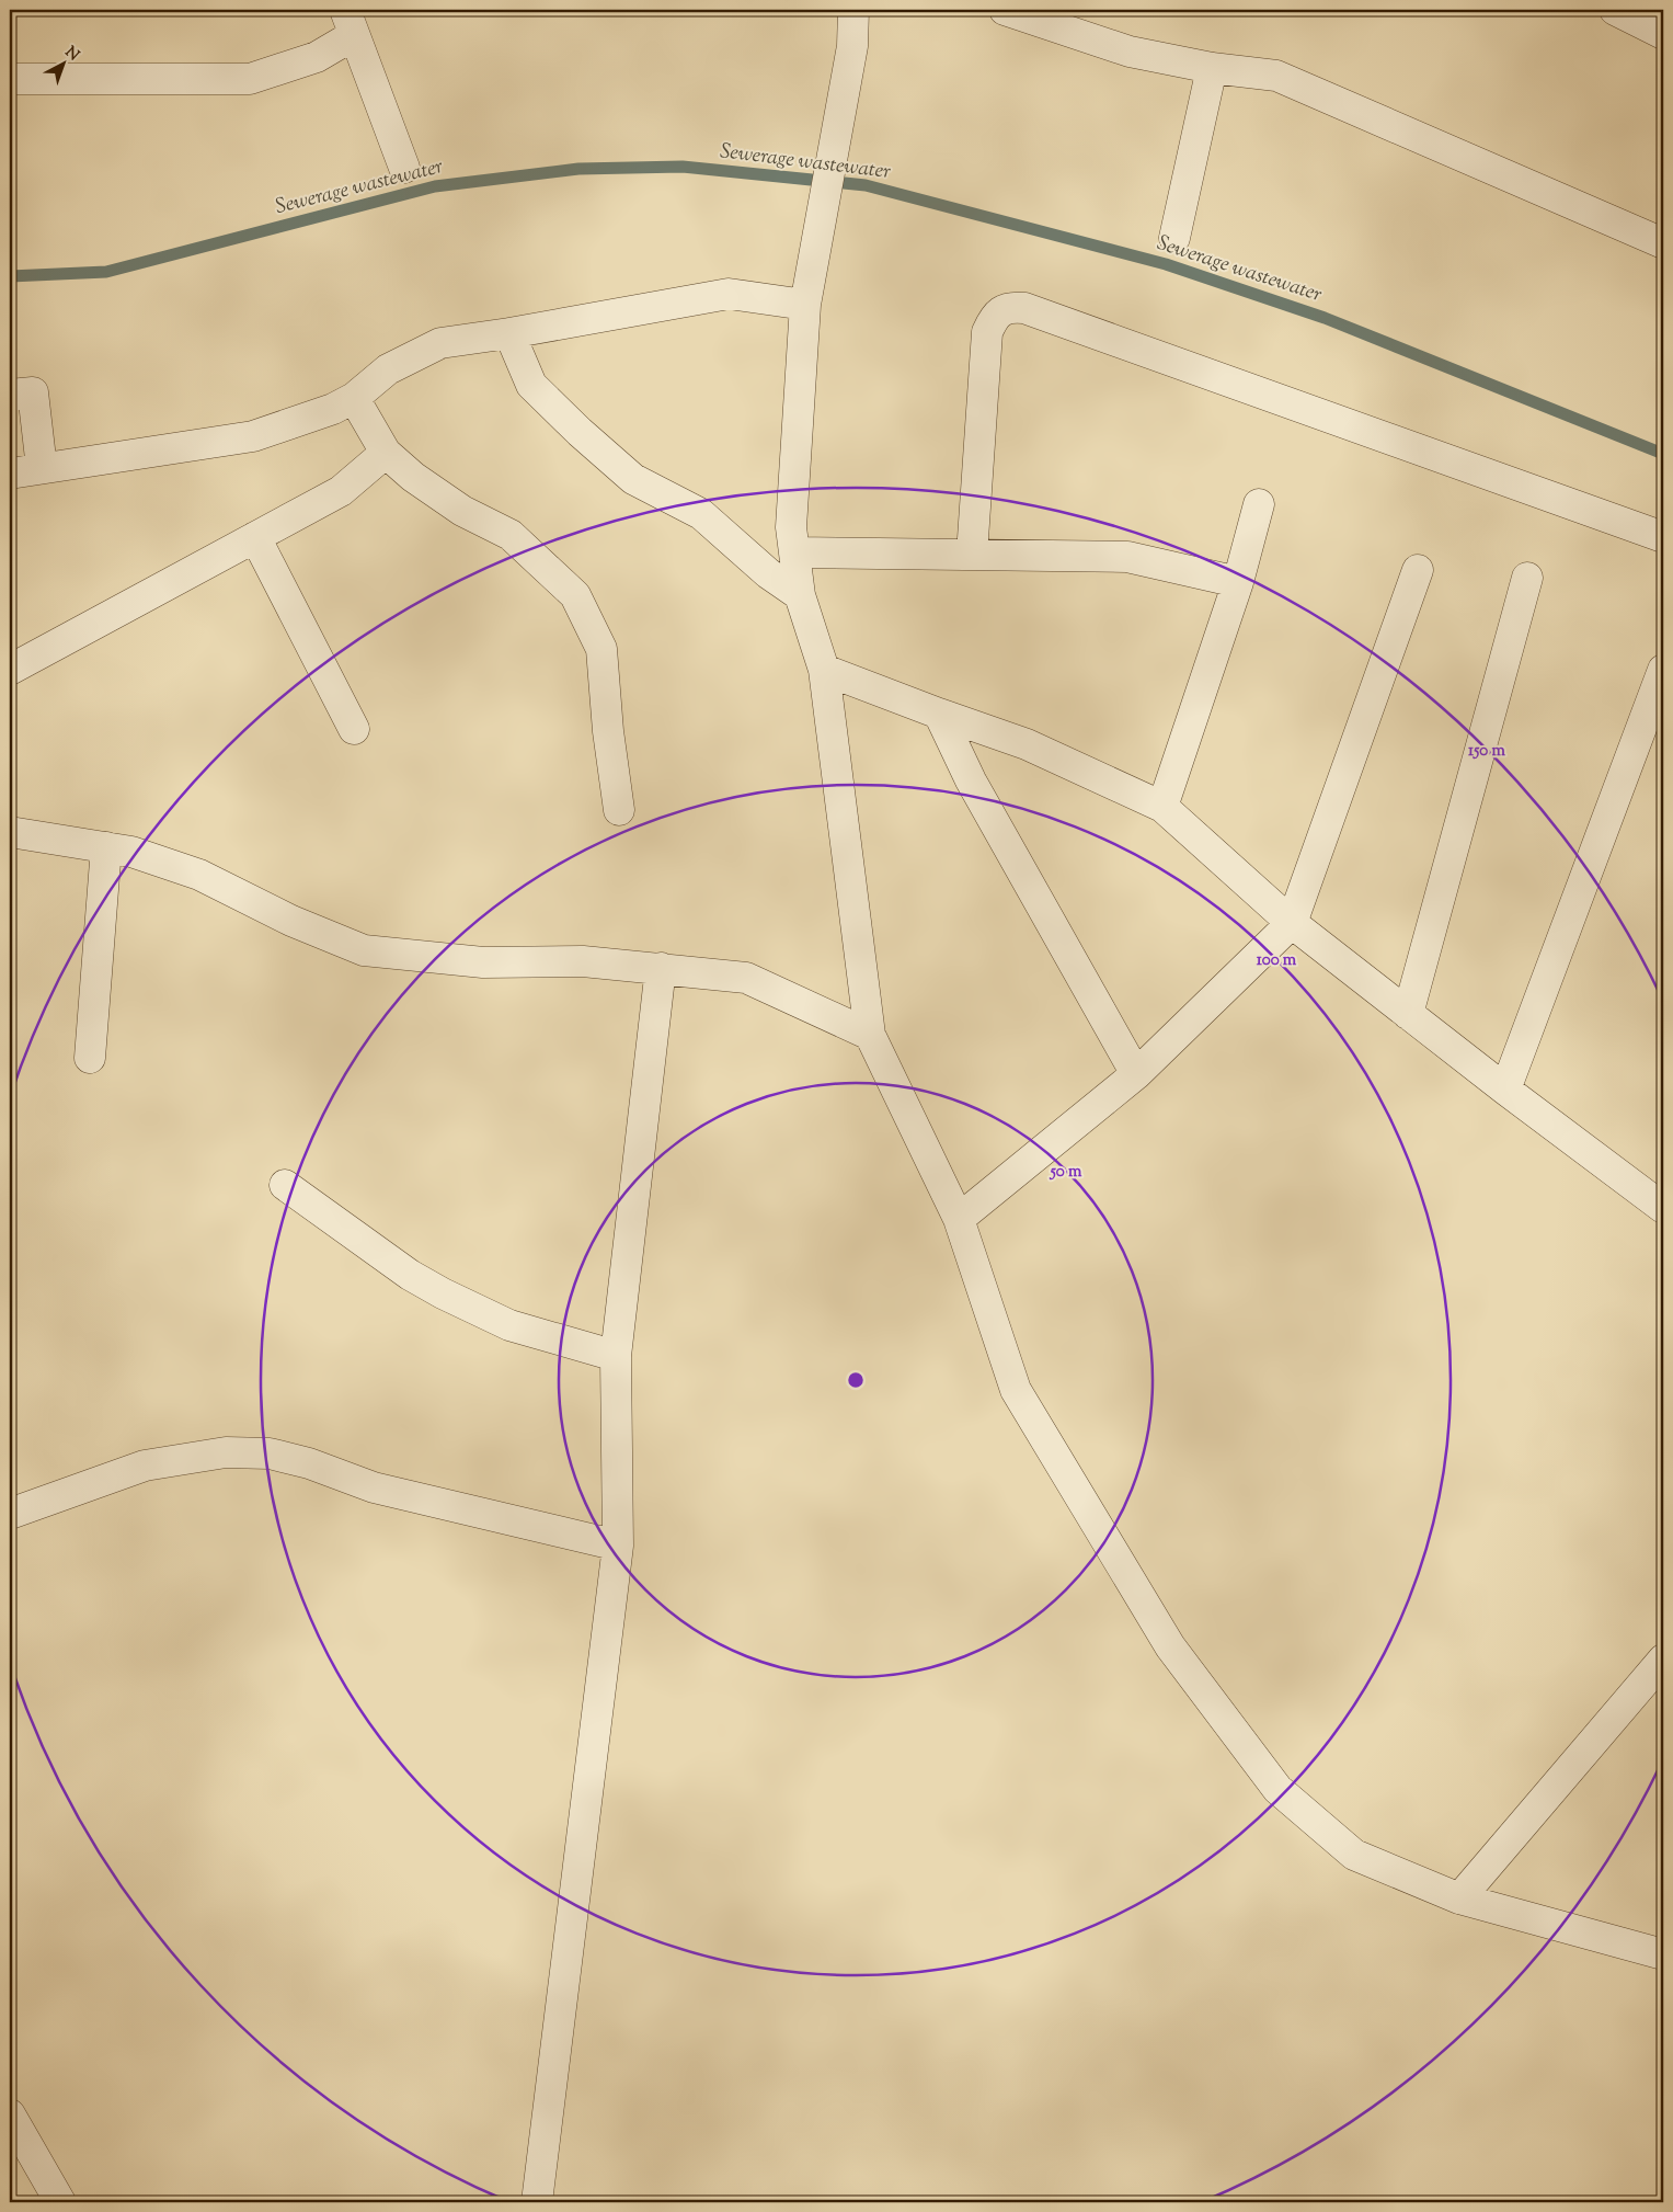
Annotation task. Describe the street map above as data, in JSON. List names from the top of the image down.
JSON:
{
  "water": ["Sewerage wastewater"],
  "north": "top right",
  "rings": ["150 m", "100 m", "50 m"]
}
